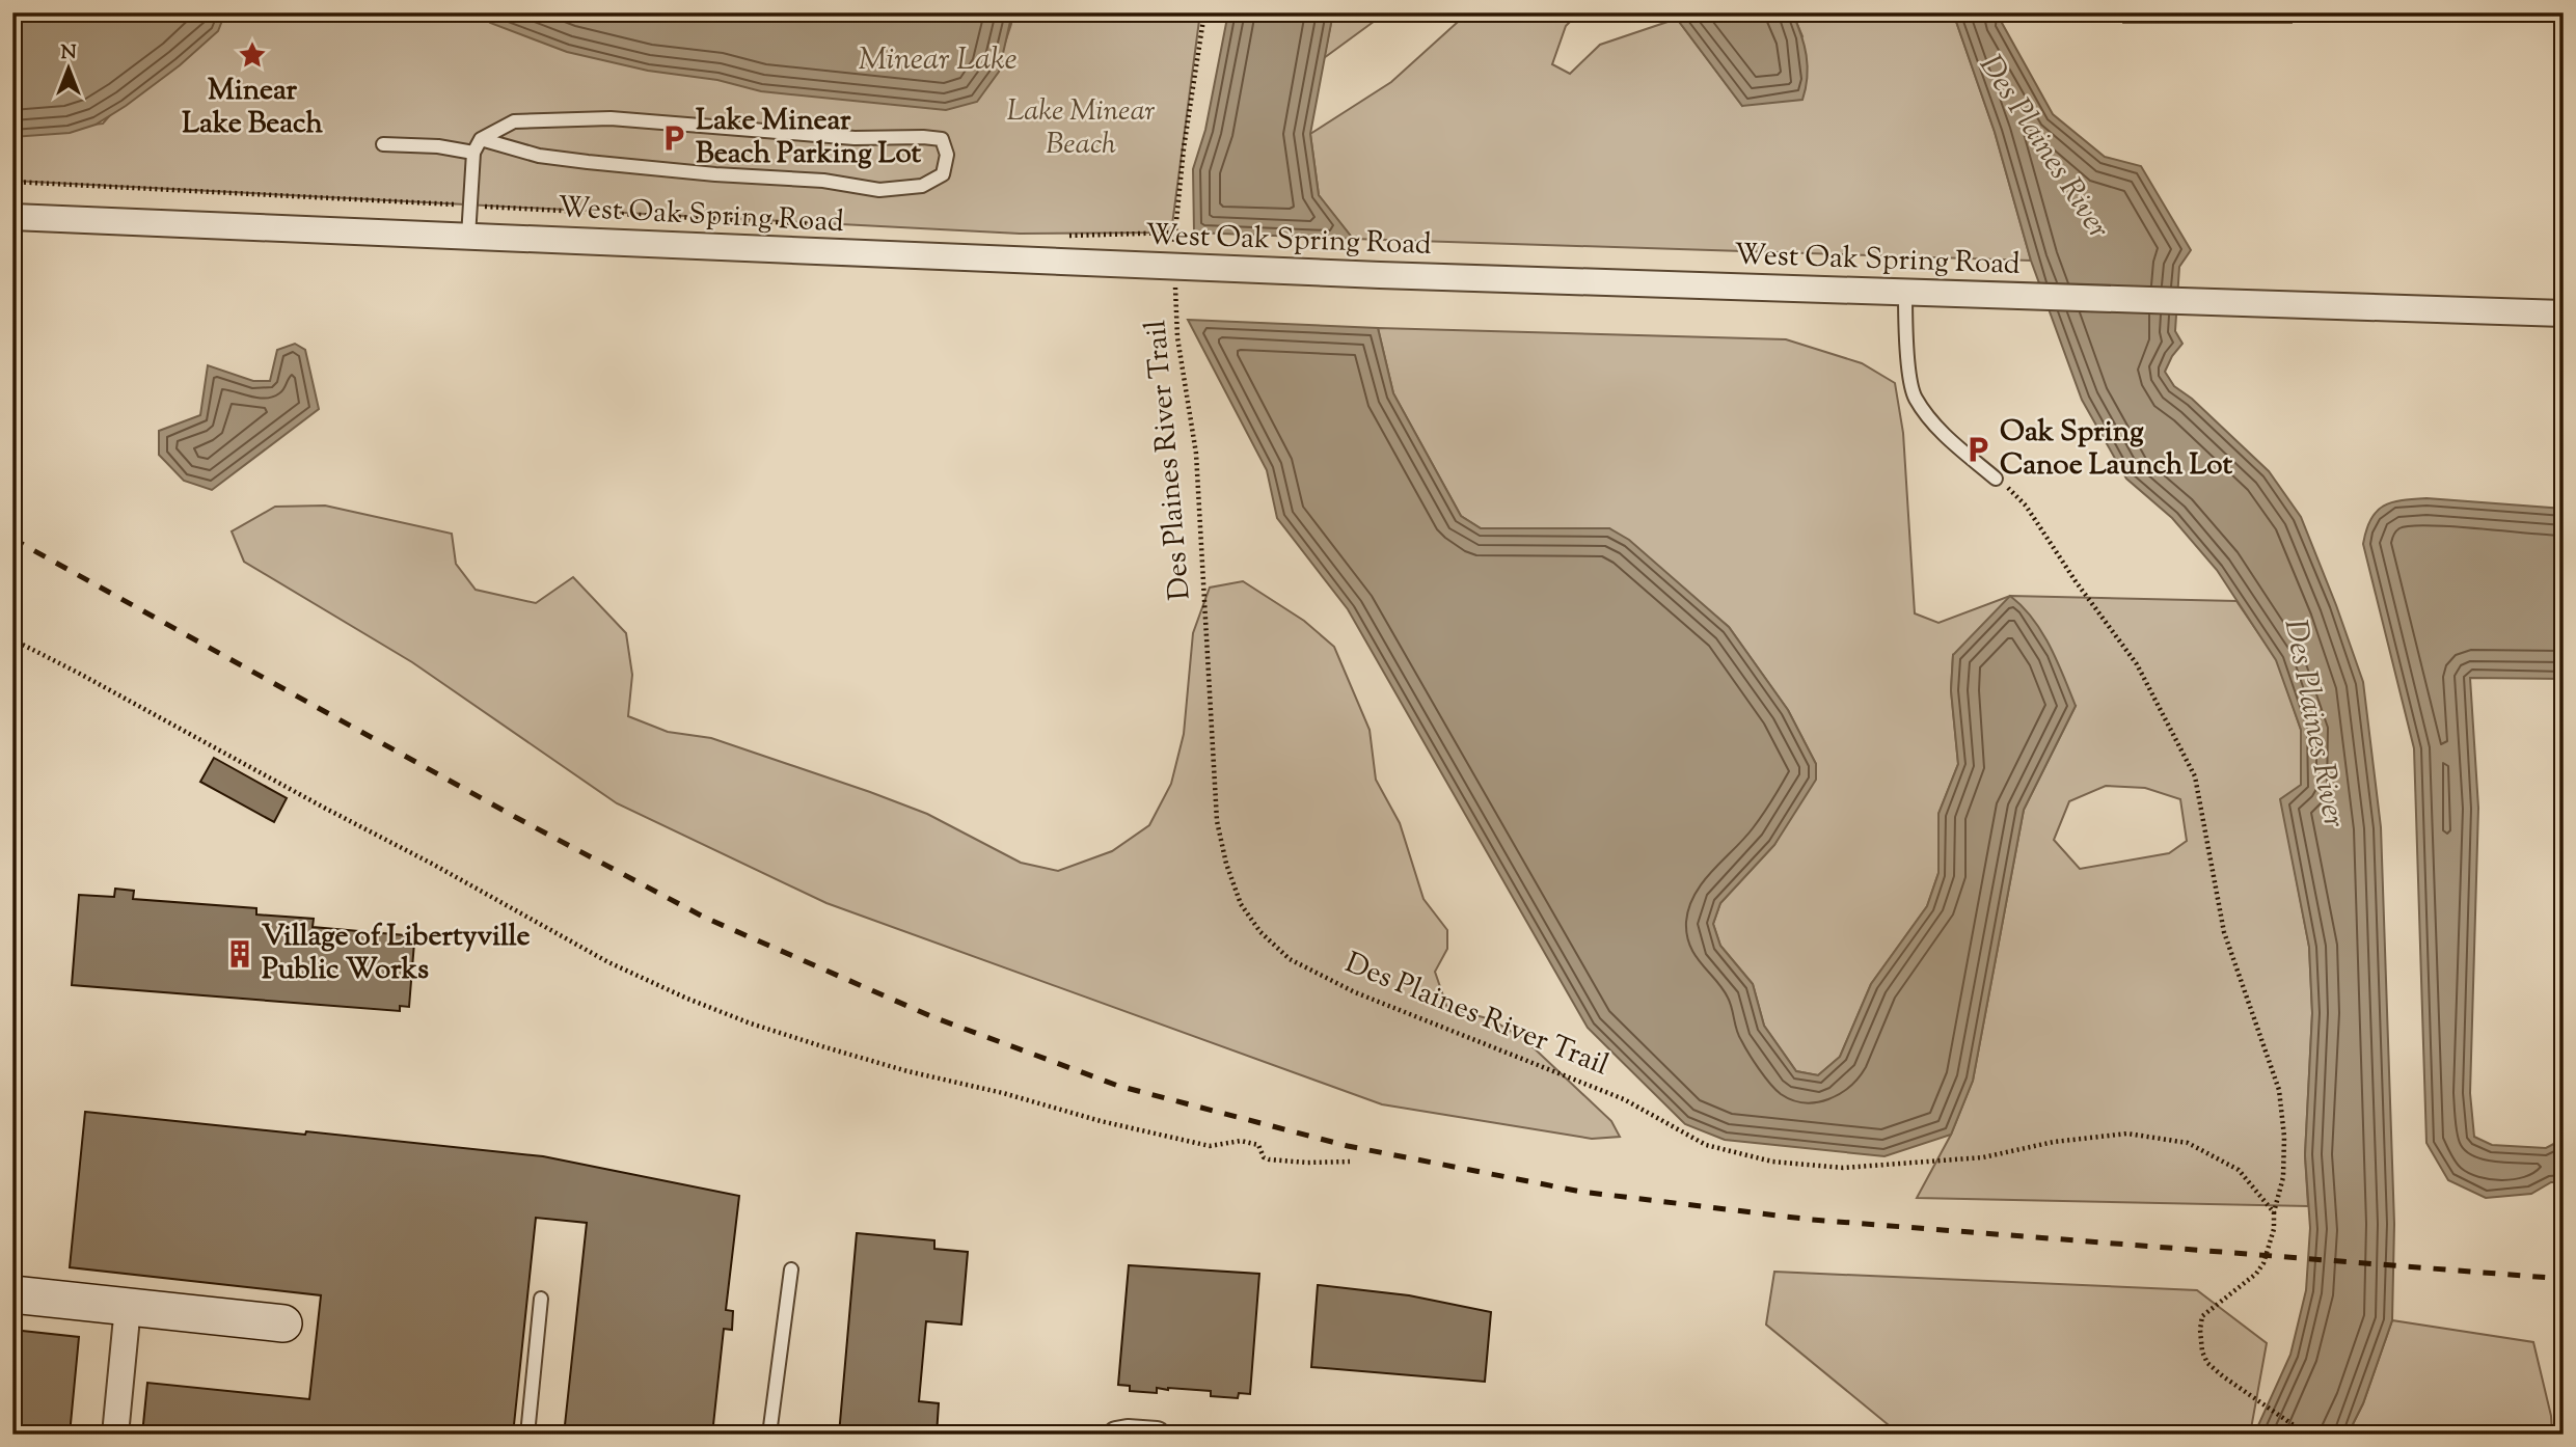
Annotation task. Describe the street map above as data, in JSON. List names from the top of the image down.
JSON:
{
  "streets": {
    "street": ["West Oak Spring Road"],
    "path": ["Des Plaines River Trail"]
  },
  "crossings": [
    ["West Oak Spring Road", "Des Plaines River Trail"]
  ],
  "water": ["Minear Lake", "Des Plaines River"],
  "parks": ["Lake Minear Beach"],
  "places": {
    "place": ["Minear Lake Beach"],
    "parking": ["Lake Minear Beach Parking Lot", "Oak Spring Canoe Launch Lot"],
    "building": ["Village of Libertyville Public Works"]
  },
  "north": "top"
}
